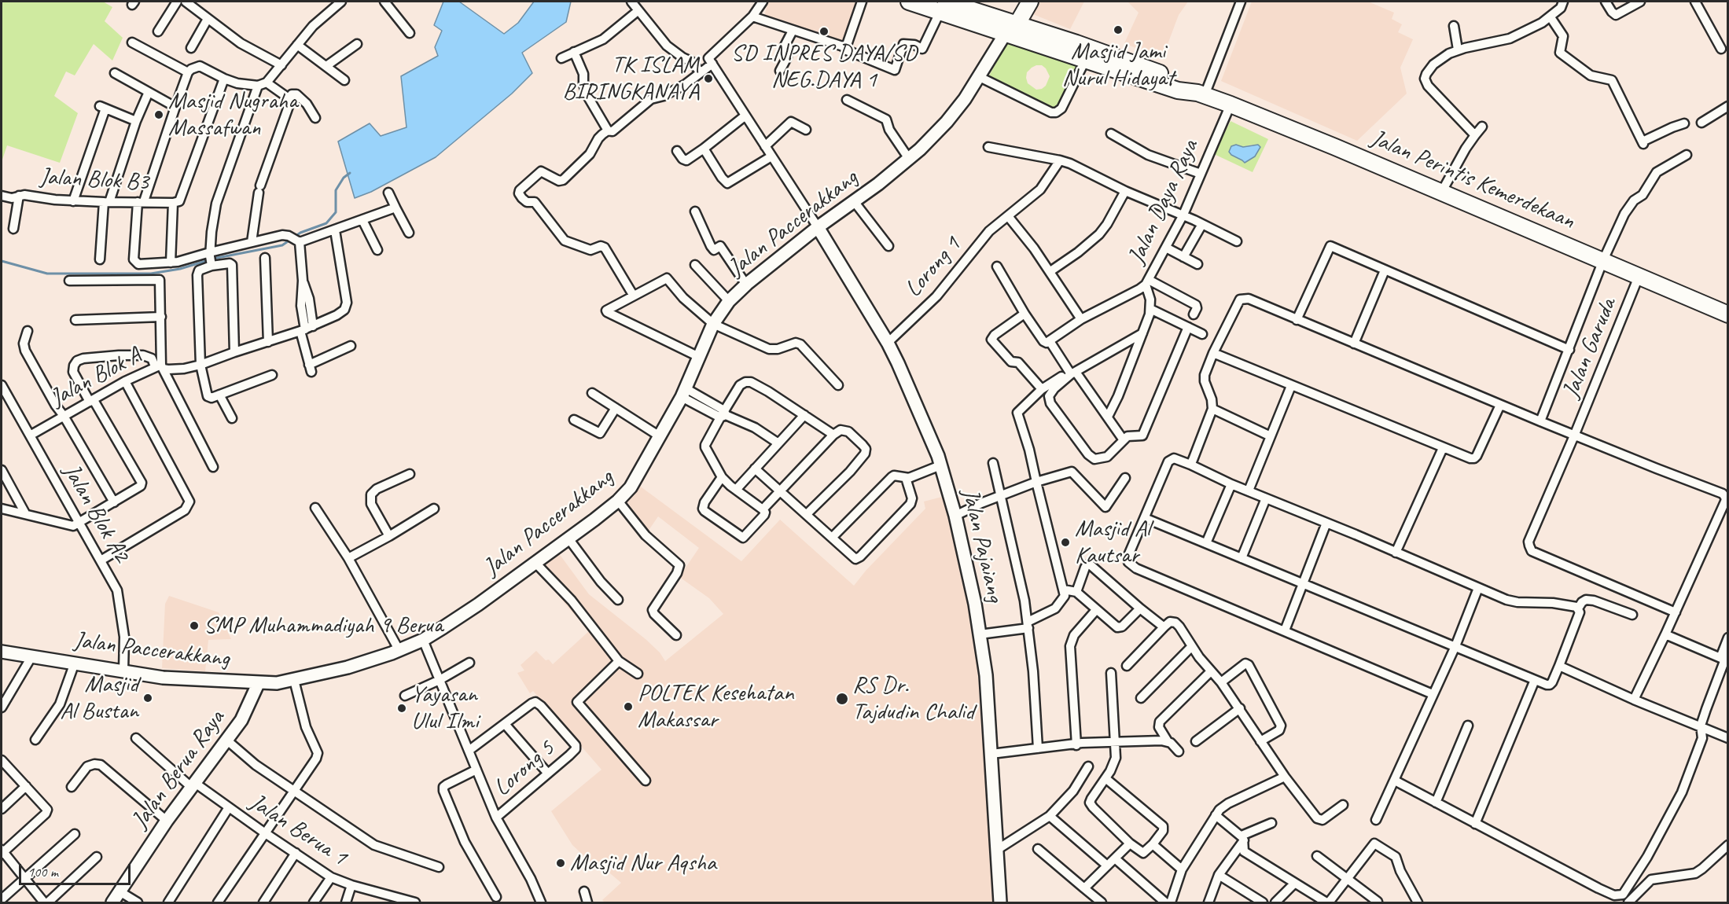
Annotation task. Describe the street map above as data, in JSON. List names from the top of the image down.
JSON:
{
  "streets": {
    "highway": ["Jalan Perintis Kemerdekaan"],
    "main road": ["Jalan Paccerakkang", "Jalan Pajaiang", "Jalan Berua Raya"],
    "street": [
      "Jalan Blok B3",
      "Jalan Daya Raya",
      "Lorong 1",
      "Jalan Garuda",
      "Jalan Blok A",
      "Jalan Blok A2",
      "Lorong 5",
      "Jalan Berua 1"
    ]
  },
  "crossings": [
    ["Jalan Perintis Kemerdekaan", "Jalan Daya Raya"],
    ["Jalan Perintis Kemerdekaan", "Jalan Paccerakkang"],
    ["Jalan Perintis Kemerdekaan", "Jalan Garuda"],
    ["Jalan Paccerakkang", "Jalan Blok A2"],
    ["Jalan Paccerakkang", "Jalan Pajaiang"],
    ["Jalan Paccerakkang", "Jalan Berua Raya"],
    ["Lorong 1", "Jalan Pajaiang"],
    ["Jalan Blok A", "Jalan Blok A2"],
    ["Jalan Berua Raya", "Jalan Berua 1"]
  ],
  "places": [
    "Masjid Jami Nurul Hidayat",
    "SD INPRES DAYA/SD NEG.DAYA 1",
    "TK ISLAM BIRINGKANAYA",
    "Masjid Nugraha Massafwan",
    "Masjid Al Kautsar",
    "SMP Muhammadiyah 9 Berua",
    "Masjid Al Bustan",
    "RS Dr. Tajdudin Chalid",
    "POLTEK Kesehatan Makassar",
    "Yayasan Ulul Ilmi",
    "Masjid Nur Aqsha"
  ],
  "scale_bar": "100 m"
}
